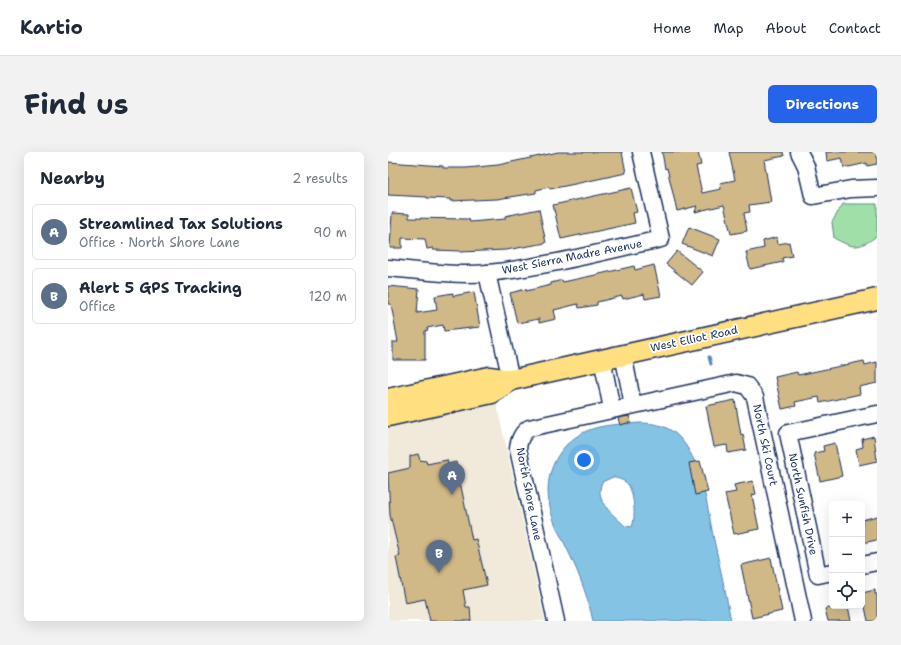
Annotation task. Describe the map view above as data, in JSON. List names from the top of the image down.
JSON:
{
  "streets": {
    "main road": ["West Elliot Road"],
    "street": [
      "West Sierra Madre Avenue",
      "North Ski Court",
      "North Shore Lane",
      "North Sunfish Drive"
    ]
  },
  "crossings": [
    ["North Ski Court", "North Shore Lane"]
  ],
  "page": {
    "header": "Kartio",
    "nav": [
      "Home",
      "Map",
      "About",
      "Contact"
    ],
    "title": "Find us",
    "buttons": "Directions",
    "heading": ["Nearby", "2 results"],
    "list": [
      {
        "mark": "A",
        "name": "Streamlined Tax Solutions",
        "note": "Office · North Shore Lane",
        "value": "90 m"
      },
      {
        "mark": "B",
        "name": "Alert 5 GPS Tracking",
        "note": "Office",
        "value": "120 m"
      }
    ],
    "pins": ["A", "B"],
    "map_buttons": ["+", "−"]
  }
}
